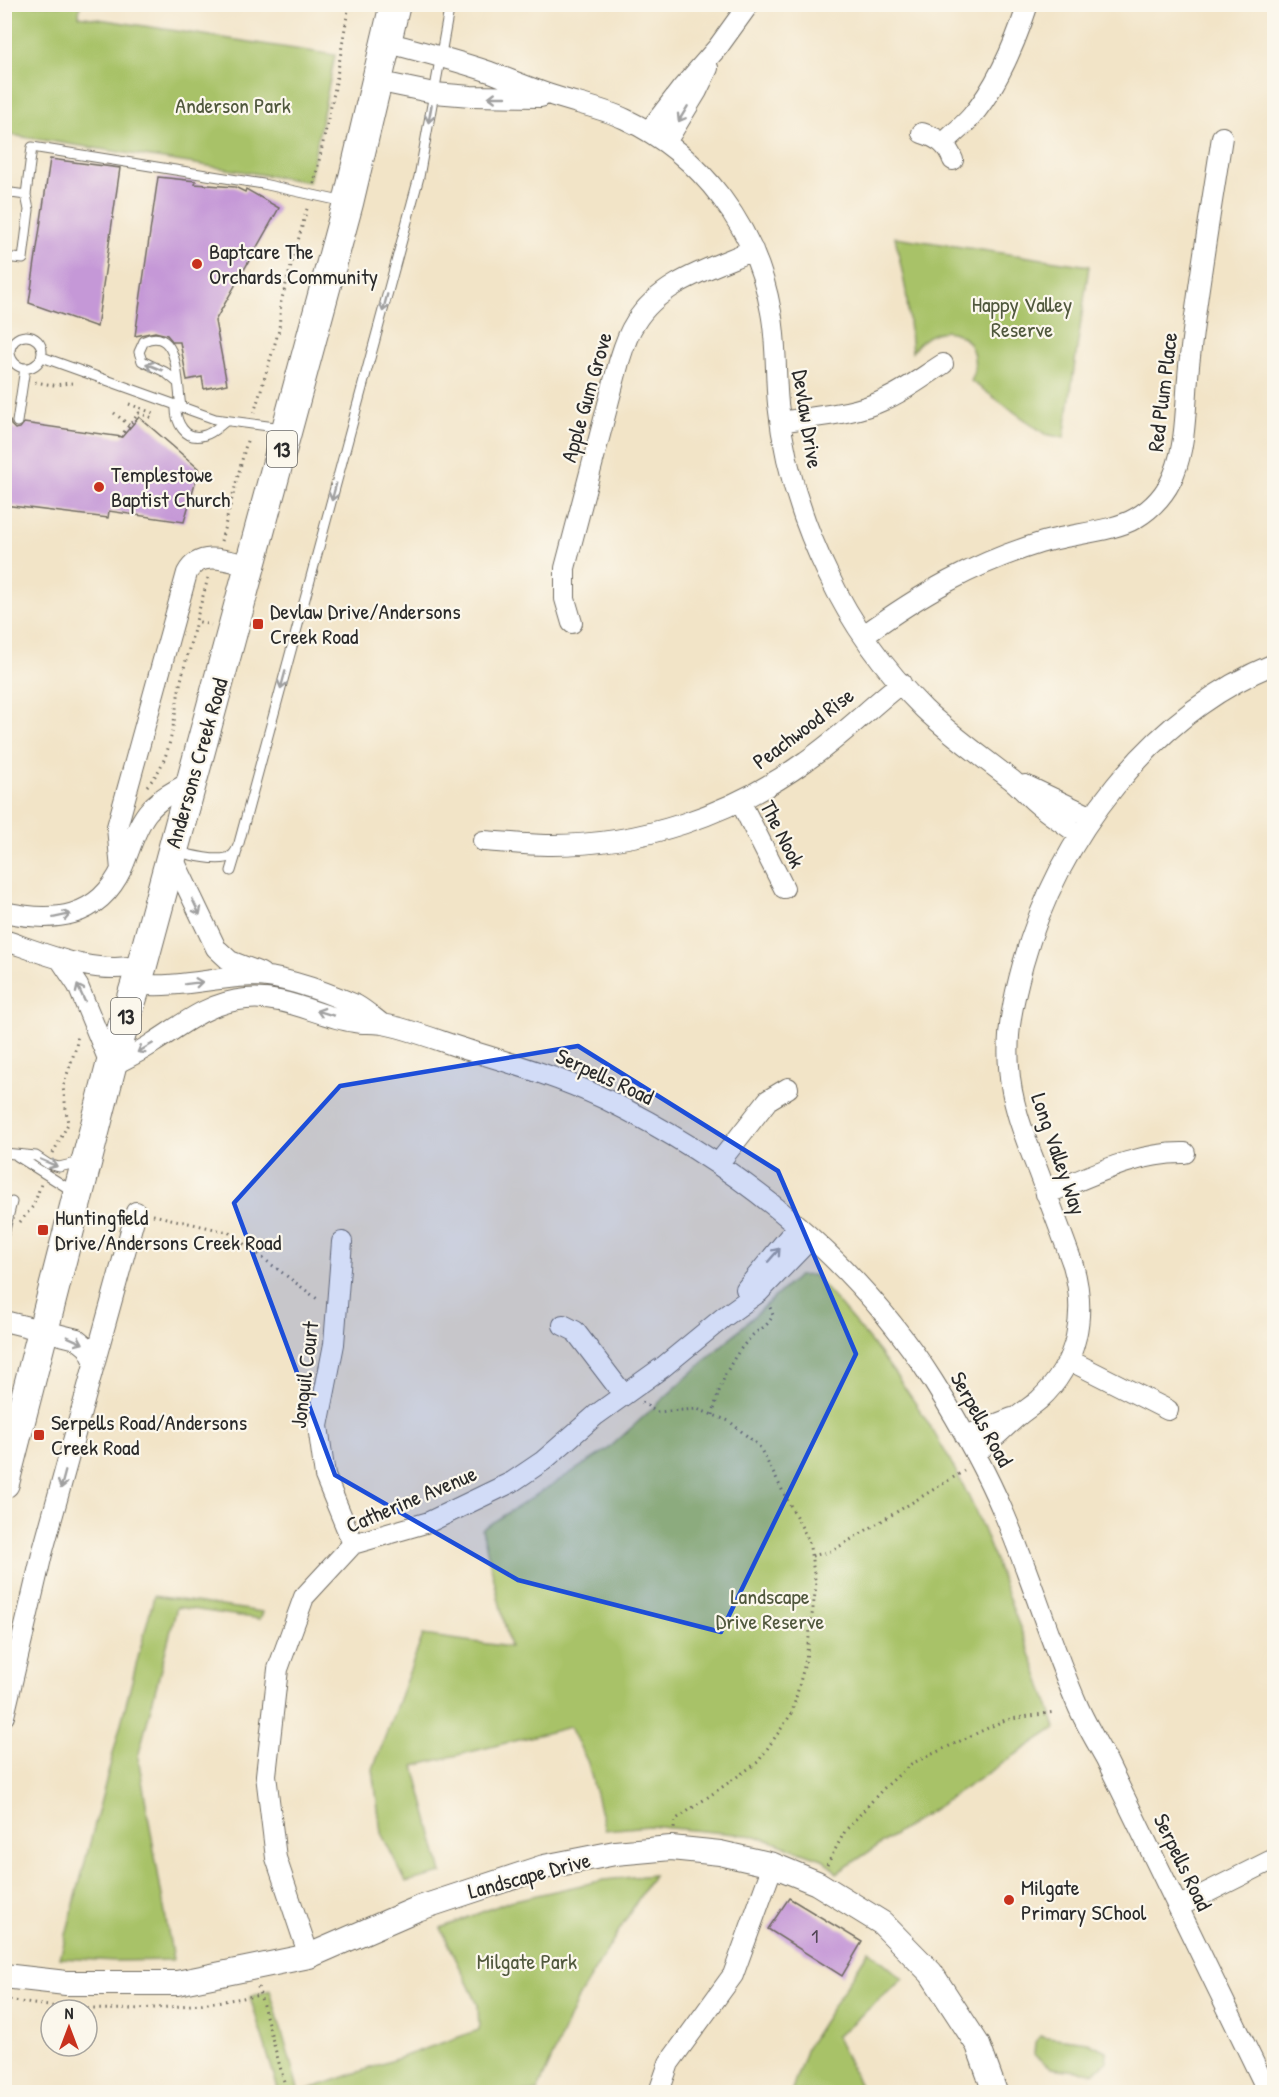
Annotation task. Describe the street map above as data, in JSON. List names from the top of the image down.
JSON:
{
  "streets": {
    "main road": ["13", "Andersons Creek Road"],
    "street": [
      "Red Plum Place",
      "Apple Gum Grove",
      "Devlaw Drive",
      "Peachwood Rise",
      "The Nook",
      "Serpells Road",
      "Long Valley Way",
      "Jonquil Court",
      "Catherine Avenue",
      "Landscape Drive"
    ]
  },
  "crossings": [
    ["Red Plum Place", "Devlaw Drive"],
    ["Apple Gum Grove", "Devlaw Drive"],
    ["Devlaw Drive", "Peachwood Rise"],
    ["Devlaw Drive", "Andersons Creek Road"],
    ["Devlaw Drive", "Long Valley Way"],
    ["Peachwood Rise", "The Nook"],
    ["Andersons Creek Road", "Serpells Road"],
    ["Serpells Road", "Long Valley Way"],
    ["Serpells Road", "Catherine Avenue"],
    ["Jonquil Court", "Catherine Avenue"],
    ["Catherine Avenue", "Landscape Drive"]
  ],
  "parks": [
    "Anderson Park",
    "Happy Valley Reserve",
    "Landscape Drive Reserve",
    "Milgate Park"
  ],
  "places": {
    "other": ["Baptcare The Orchards Community", "Templestowe Baptist Church", "Milgate Primary SChool"],
    "transit": ["Devlaw Drive/Andersons Creek Road", "Huntingfield Drive/Andersons Creek Road", "Serpells Road/Andersons Creek Road"]
  },
  "house_numbers": ["1"],
  "north": "top"
}
